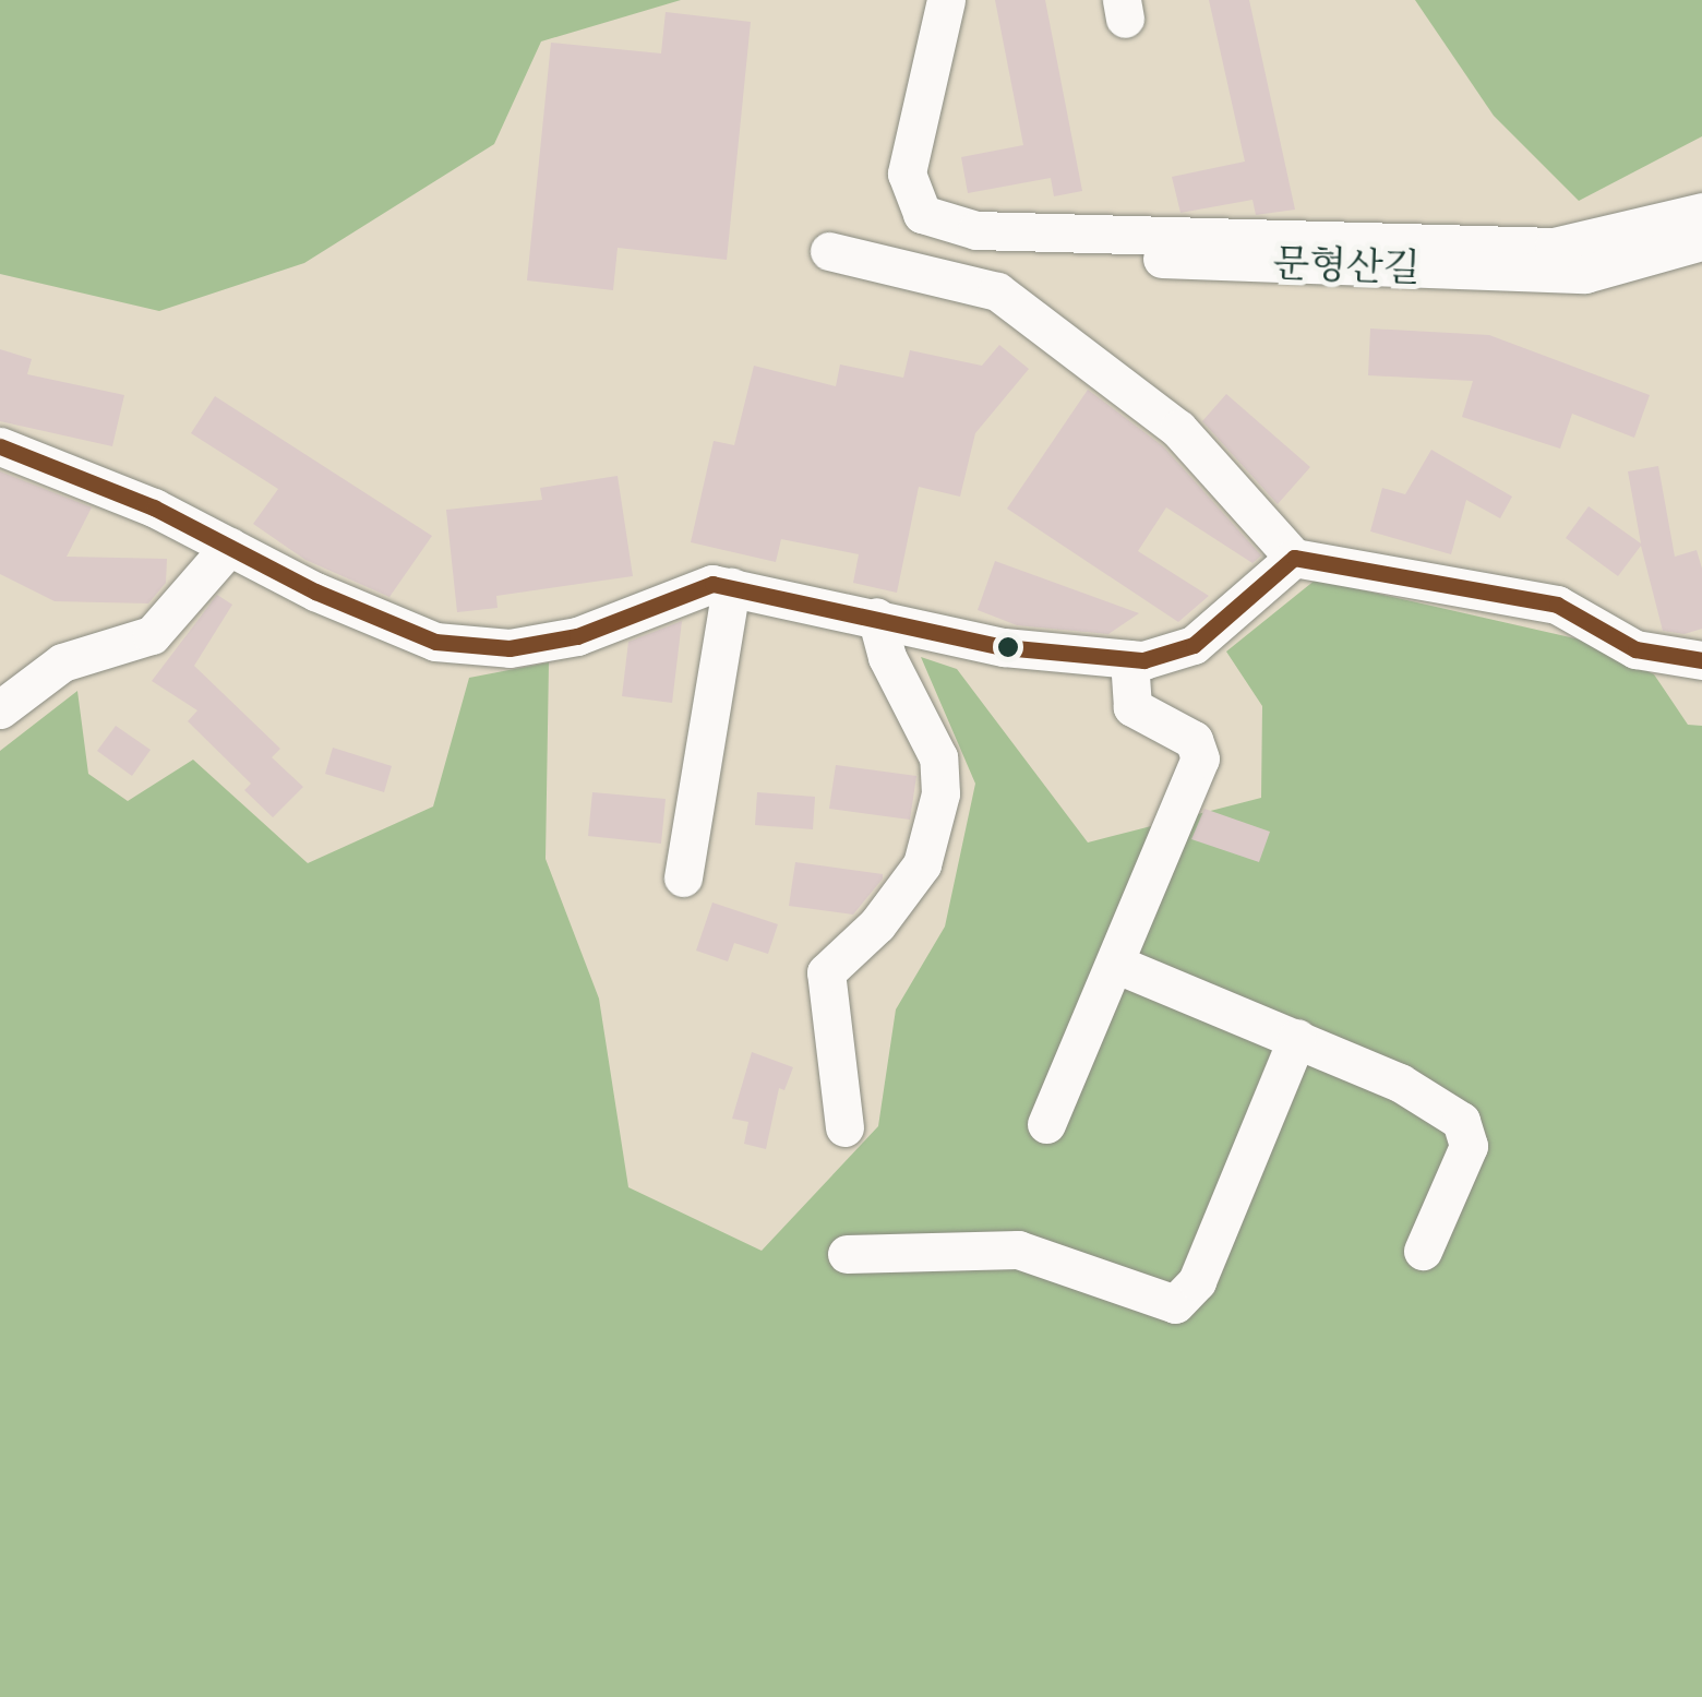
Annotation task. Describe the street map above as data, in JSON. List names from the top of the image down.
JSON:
{
  "streets": {
    "street": ["문형산길"]
  }
}
